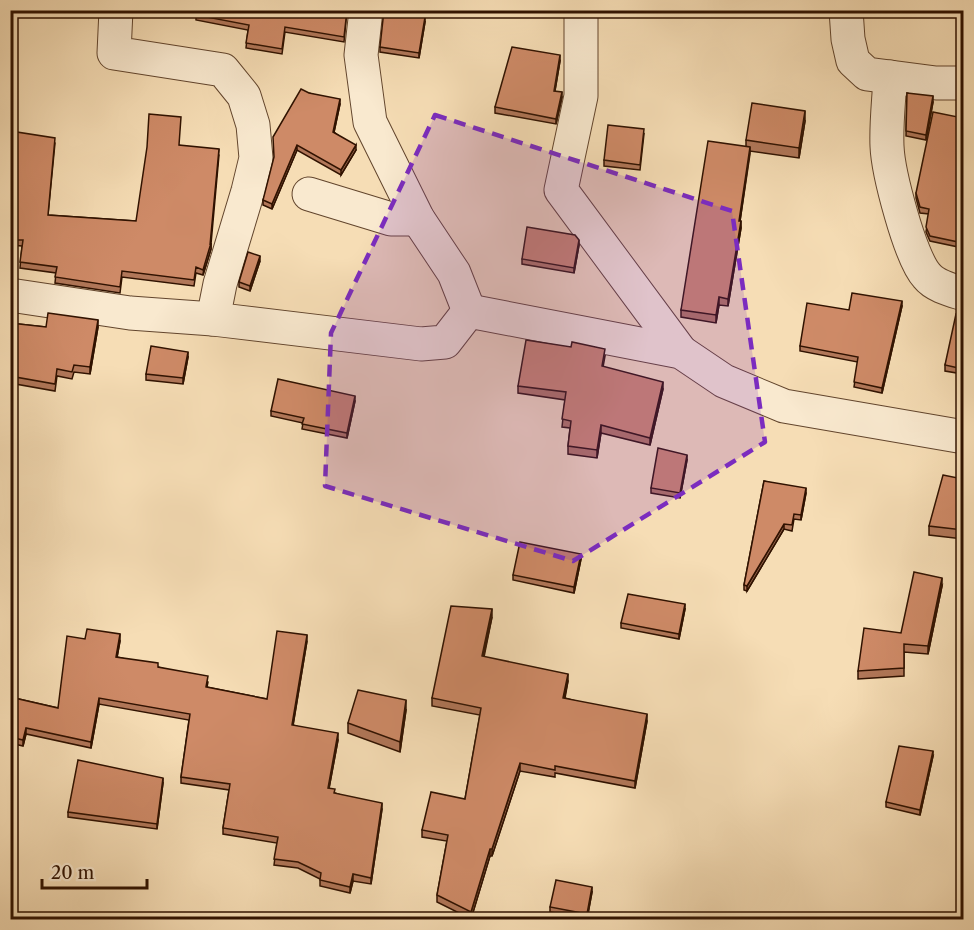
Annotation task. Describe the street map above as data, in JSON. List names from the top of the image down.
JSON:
{
  "scale_bar": "20 m"
}
